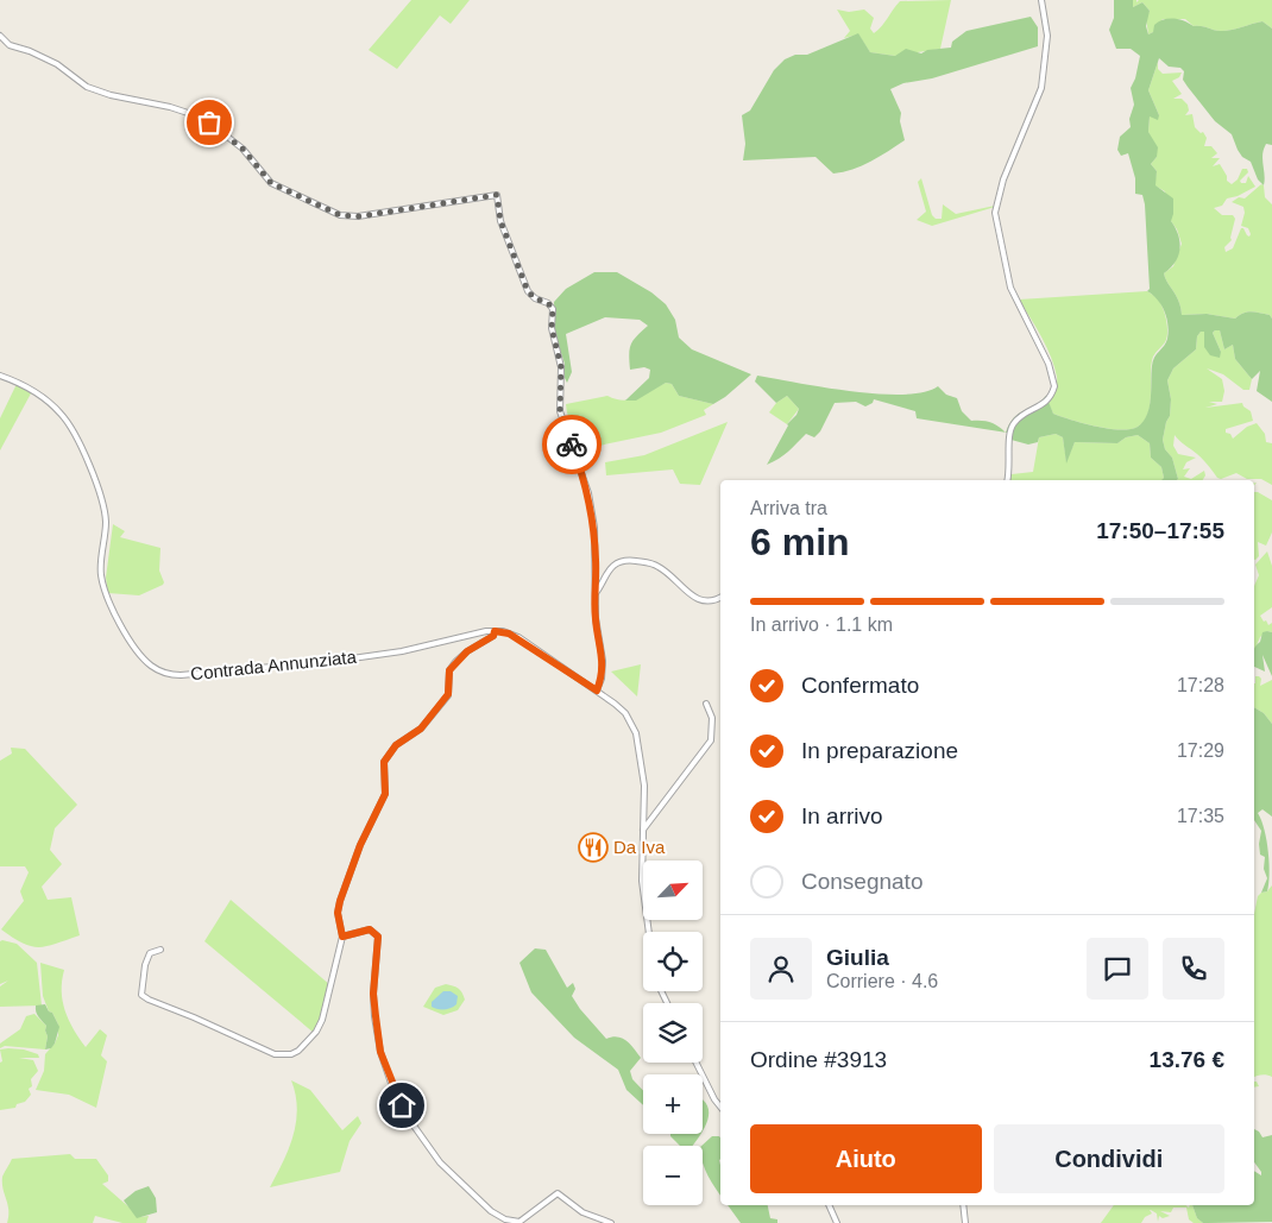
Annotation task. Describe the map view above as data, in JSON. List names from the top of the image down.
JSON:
{
  "streets": {
    "street": ["Contrada Annunziata"]
  },
  "places": {
    "restaurant": ["Da Iva"]
  },
  "north": "top right",
  "page": {
    "heading": ["6 min", "Arriva tra", "17:50–17:55"],
    "panel": [
      "Giulia",
      "Corriere · 4.6",
      "Ordine #3913",
      "13.76 €"
    ],
    "bar": "In arrivo · 1.1 km",
    "list": [
      ["Confermato", "17:28"],
      ["In preparazione", "17:29"],
      ["In arrivo", "17:35"],
      "Consegnato"
    ],
    "map_buttons": ["+", "−"],
    "buttons": ["Aiuto", "Condividi"]
  }
}
